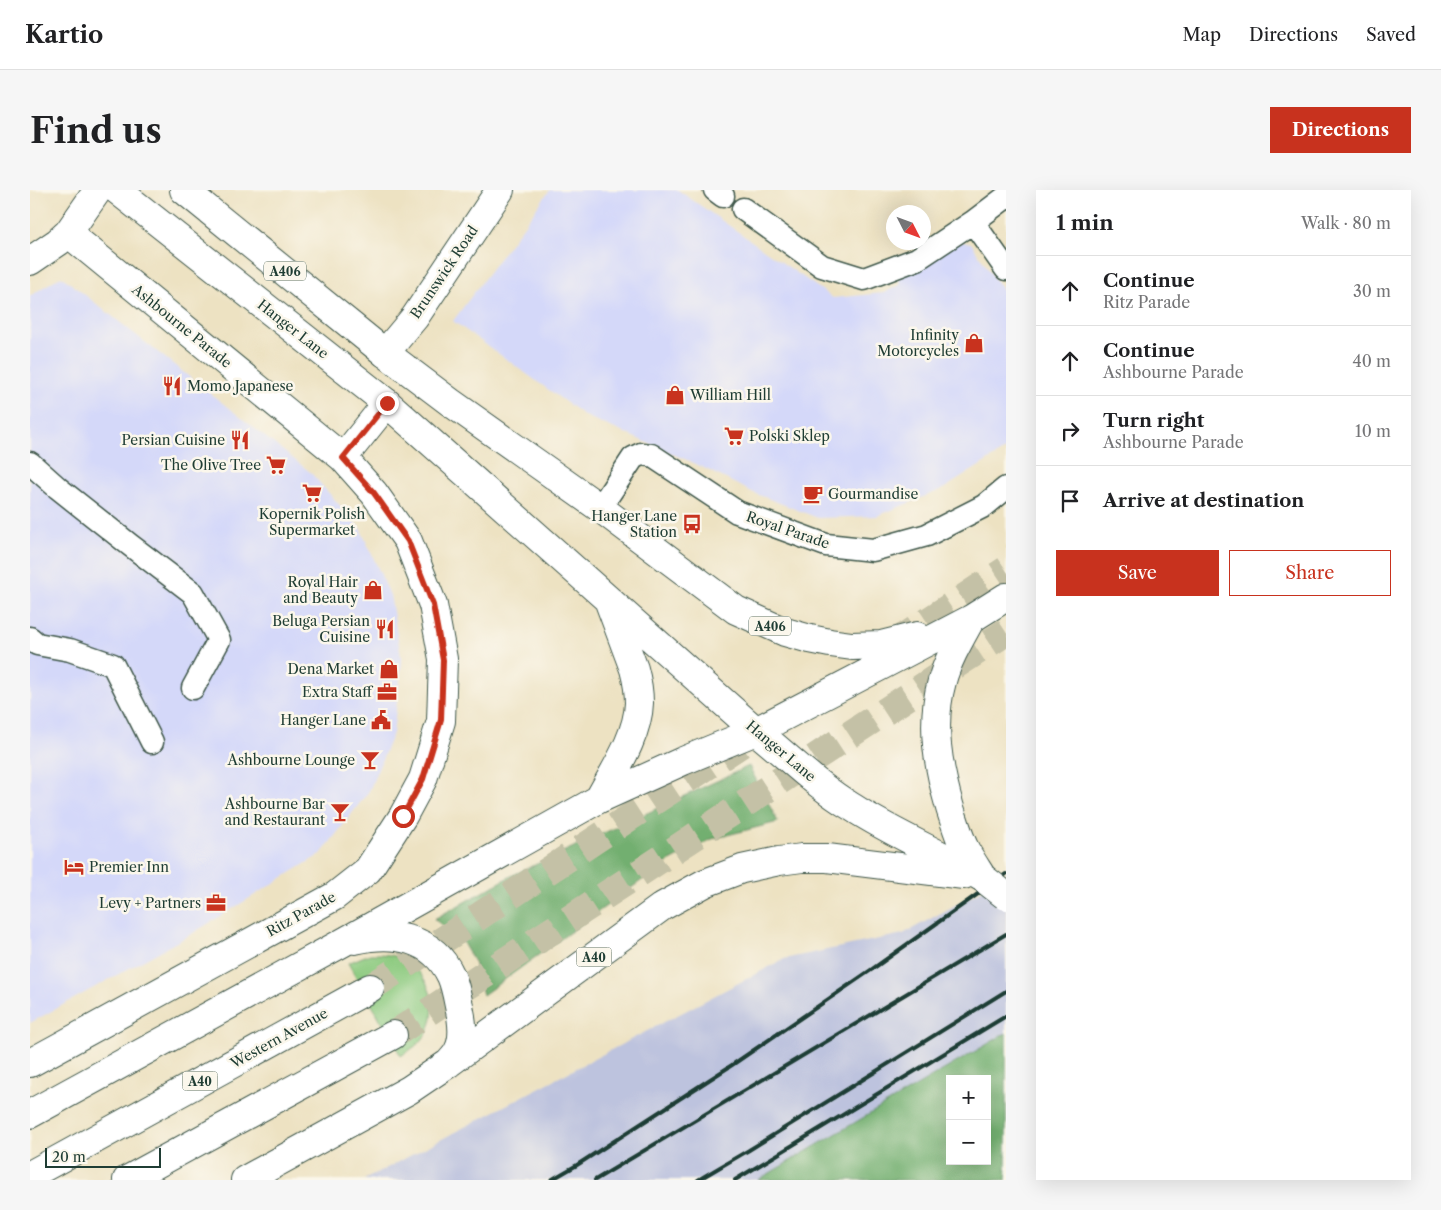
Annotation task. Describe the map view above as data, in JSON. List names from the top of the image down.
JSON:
{
  "streets": {
    "main road": [
      "A406",
      "Brunswick Road",
      "Ashbourne Parade",
      "Hanger Lane",
      "Ritz Parade",
      "A40",
      "Western Avenue"
    ],
    "lane": ["Royal Parade"]
  },
  "crossings": [
    ["A406", "Brunswick Road"],
    ["A406", "Hanger Lane"],
    ["A406", "Royal Parade"],
    ["A406", "A40"],
    ["Ashbourne Parade", "Ritz Parade"],
    ["Hanger Lane", "A40"]
  ],
  "places": {
    "shop": [
      "Infinity Motorcycles",
      "William Hill",
      "Royal Hair and Beauty",
      "Dena Market"
    ],
    "restaurant": ["Momo Japanese", "Persian Cuisine", "Beluga Persian Cuisine"],
    "supermarket": ["Polski Sklep", "The Olive Tree", "Kopernik Polish Supermarket"],
    "cafe": ["Gourmandise"],
    "bus stop": ["Hanger Lane Station"],
    "office": ["Extra Staff", "Levy + Partners"],
    "public building": ["Hanger Lane"],
    "bar": ["Ashbourne Lounge", "Ashbourne Bar and Restaurant"],
    "hotel": ["Premier Inn"]
  },
  "scale_bar": "20 m",
  "north": "bottom right",
  "page": {
    "header": "Kartio",
    "nav": ["Map", "Directions", "Saved"],
    "buttons": [
      "Directions",
      ["Save", "Share"]
    ],
    "title": "Find us",
    "heading": ["1 min", "Walk · 80 m"],
    "list": [
      ["Continue", "Ritz Parade", "30 m"],
      ["Continue", "Ashbourne Parade", "40 m"],
      ["Turn right", "Ashbourne Parade", "10 m"],
      "Arrive at destination"
    ],
    "map_buttons": ["+", "−"],
    "scale": "20 m"
  }
}
